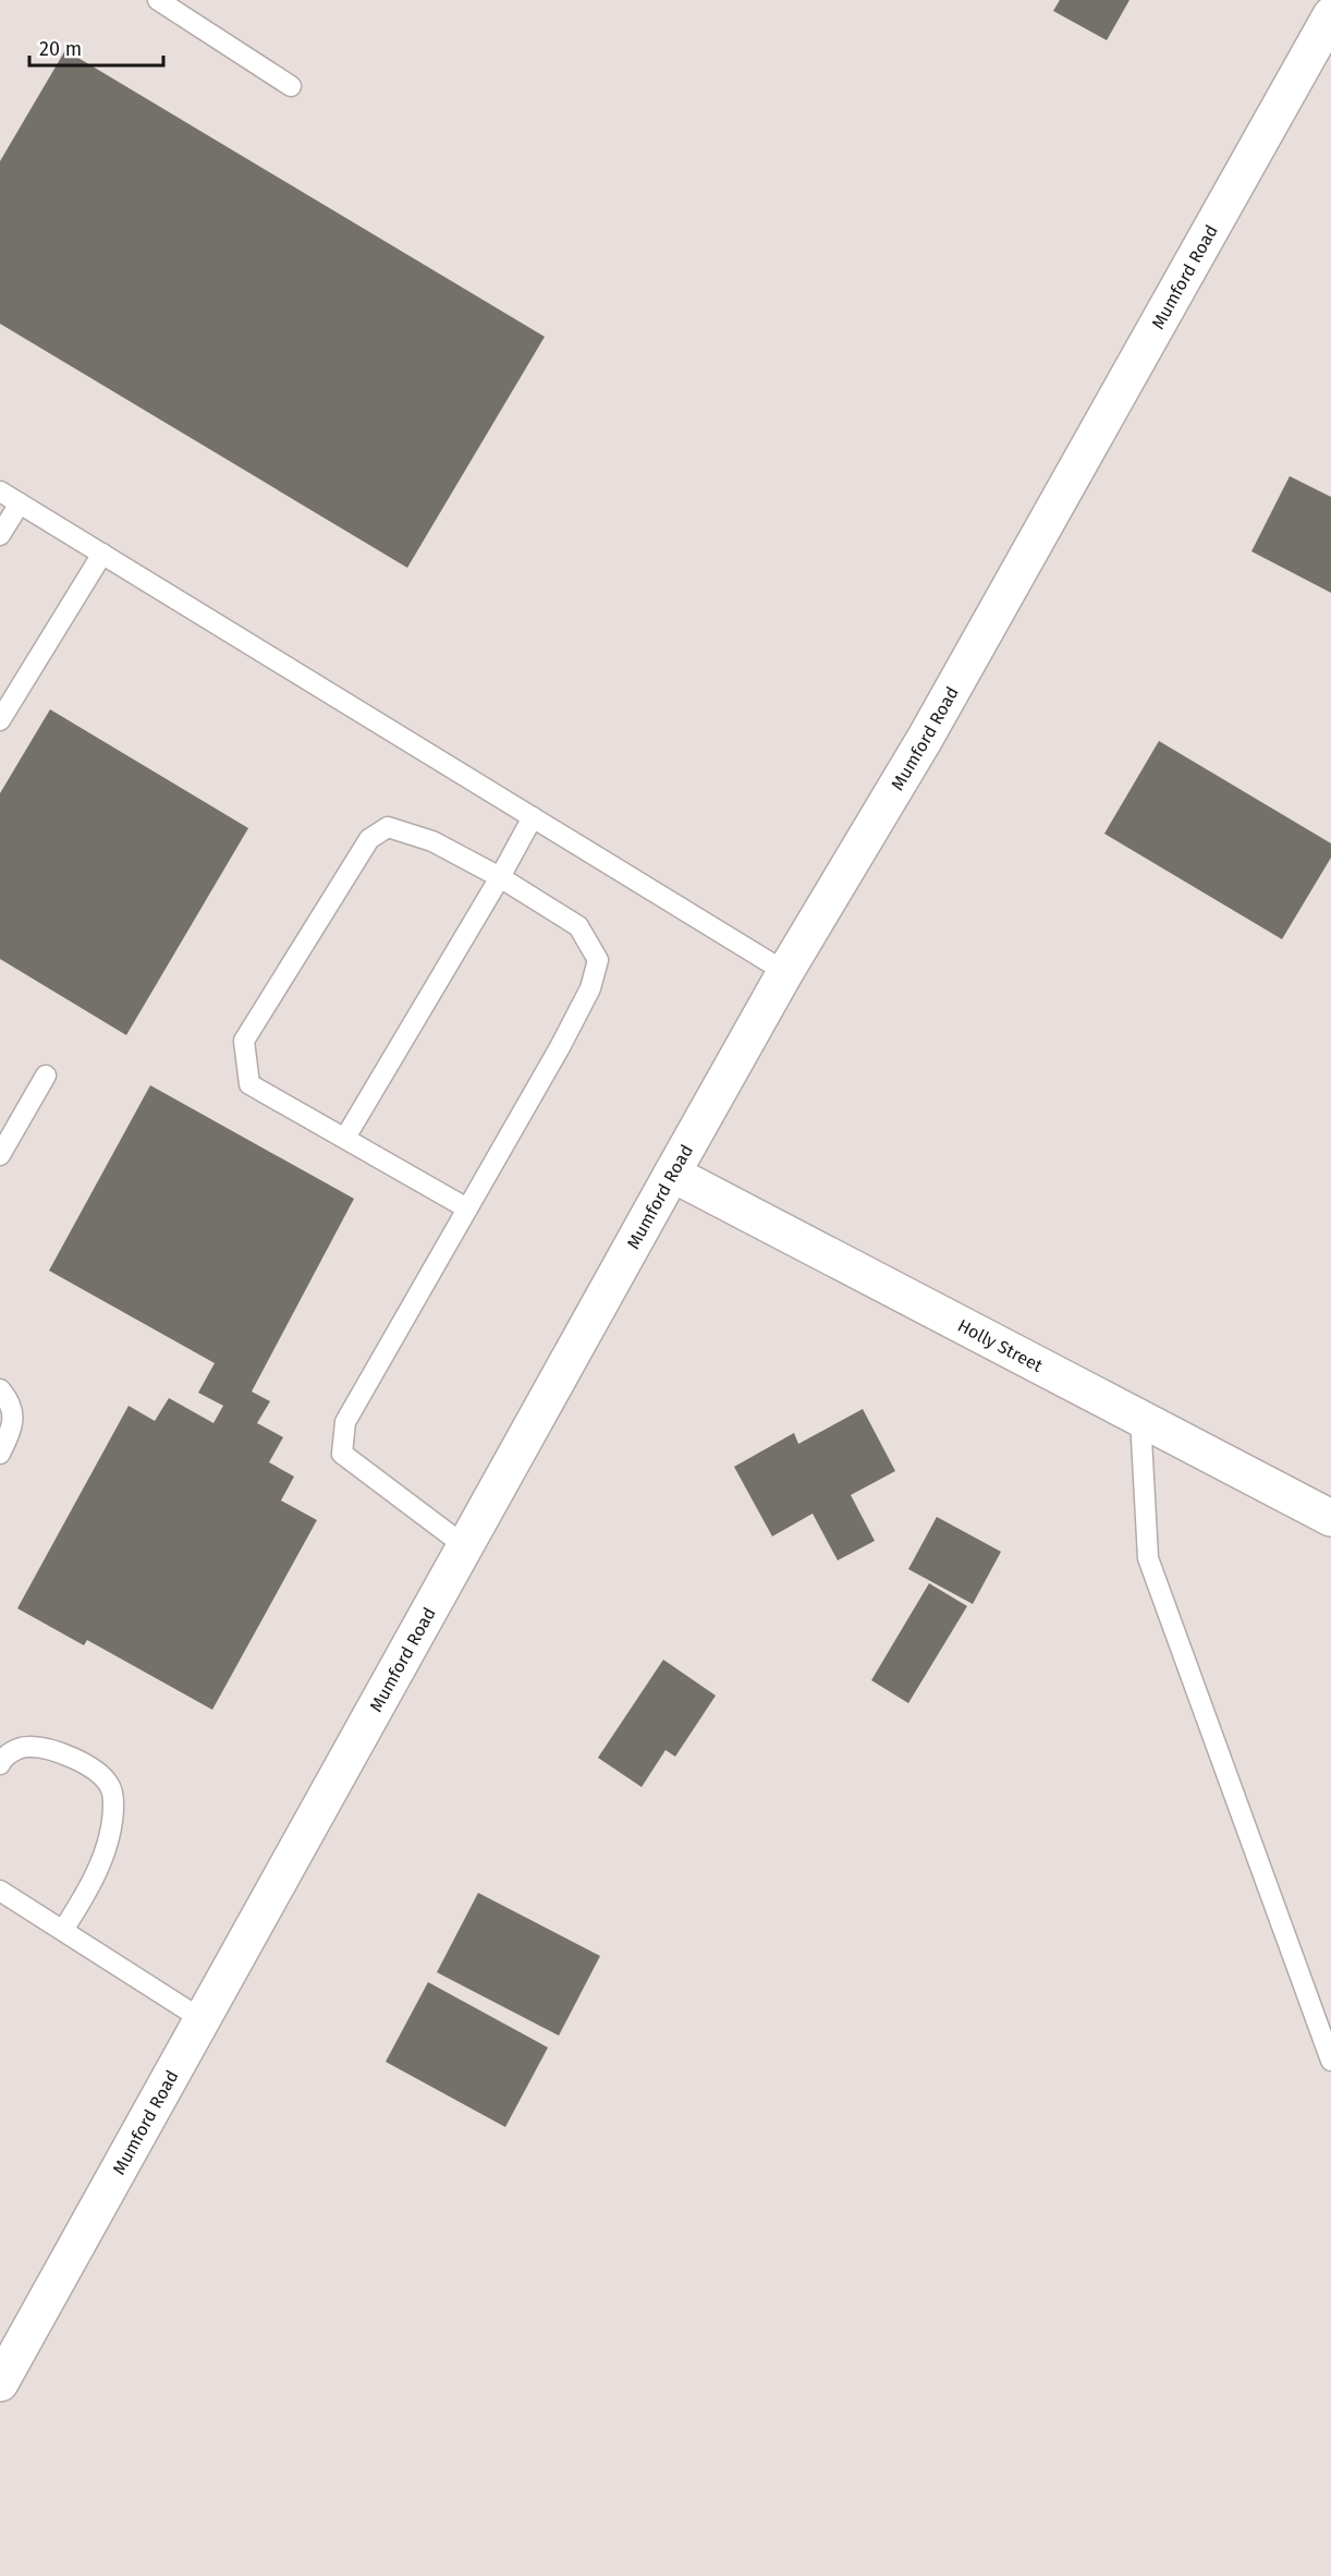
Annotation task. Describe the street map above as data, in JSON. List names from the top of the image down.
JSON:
{
  "streets": {
    "street": ["Mumford Road", "Holly Street"]
  },
  "crossings": [
    ["Mumford Road", "Holly Street"]
  ],
  "scale_bar": "20 m"
}
